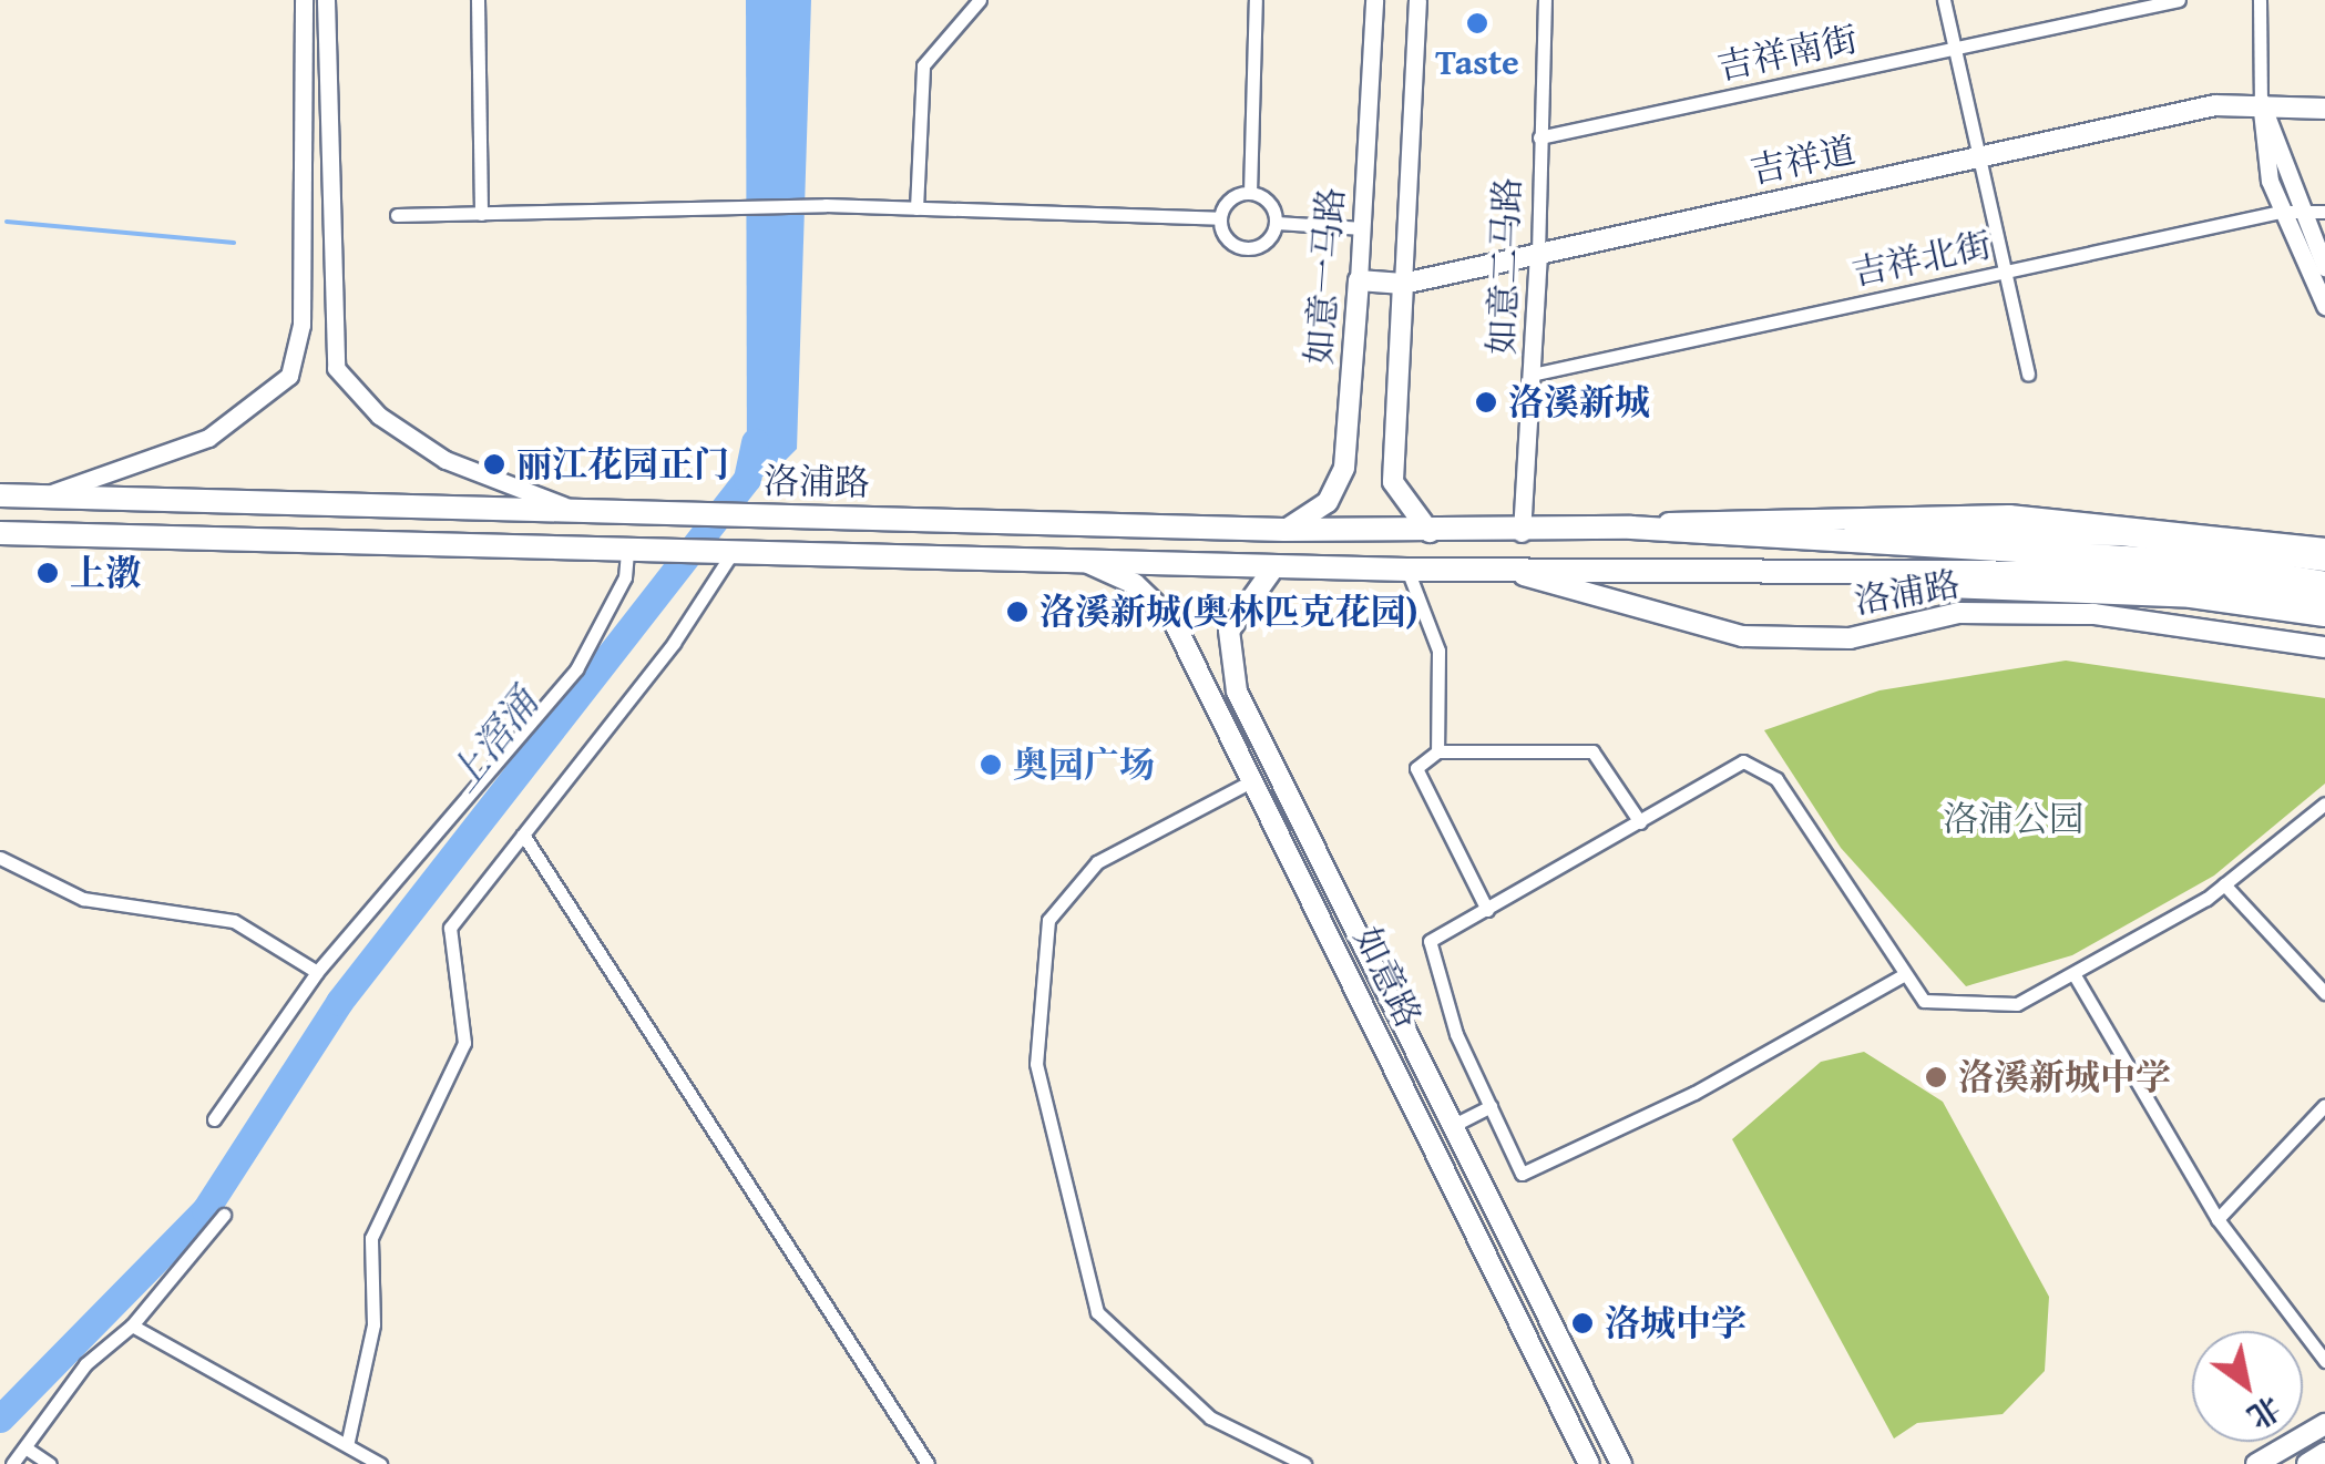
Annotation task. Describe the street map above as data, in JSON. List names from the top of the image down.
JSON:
{
  "streets": {
    "highway": ["洛浦路"],
    "main road": ["吉祥道", "如意一马路", "如意路"],
    "street": ["吉祥南街", "吉祥北街", "如意二马路"]
  },
  "crossings": [
    ["吉祥南街", "如意二马路"],
    ["吉祥道", "如意二马路"],
    ["吉祥道", "如意一马路"],
    ["吉祥北街", "如意二马路"],
    ["如意二马路", "洛浦路"],
    ["如意一马路", "洛浦路"],
    ["洛浦路", "如意路"]
  ],
  "water": ["上滘涌"],
  "parks": ["洛浦公园"],
  "places": [
    "Taste",
    "洛溪新城",
    "丽江花园正门",
    "上漖",
    "洛溪新城(奥林匹克花园)",
    "奥园广场",
    "洛溪新城中学",
    "洛城中学"
  ],
  "north": "bottom right"
}
